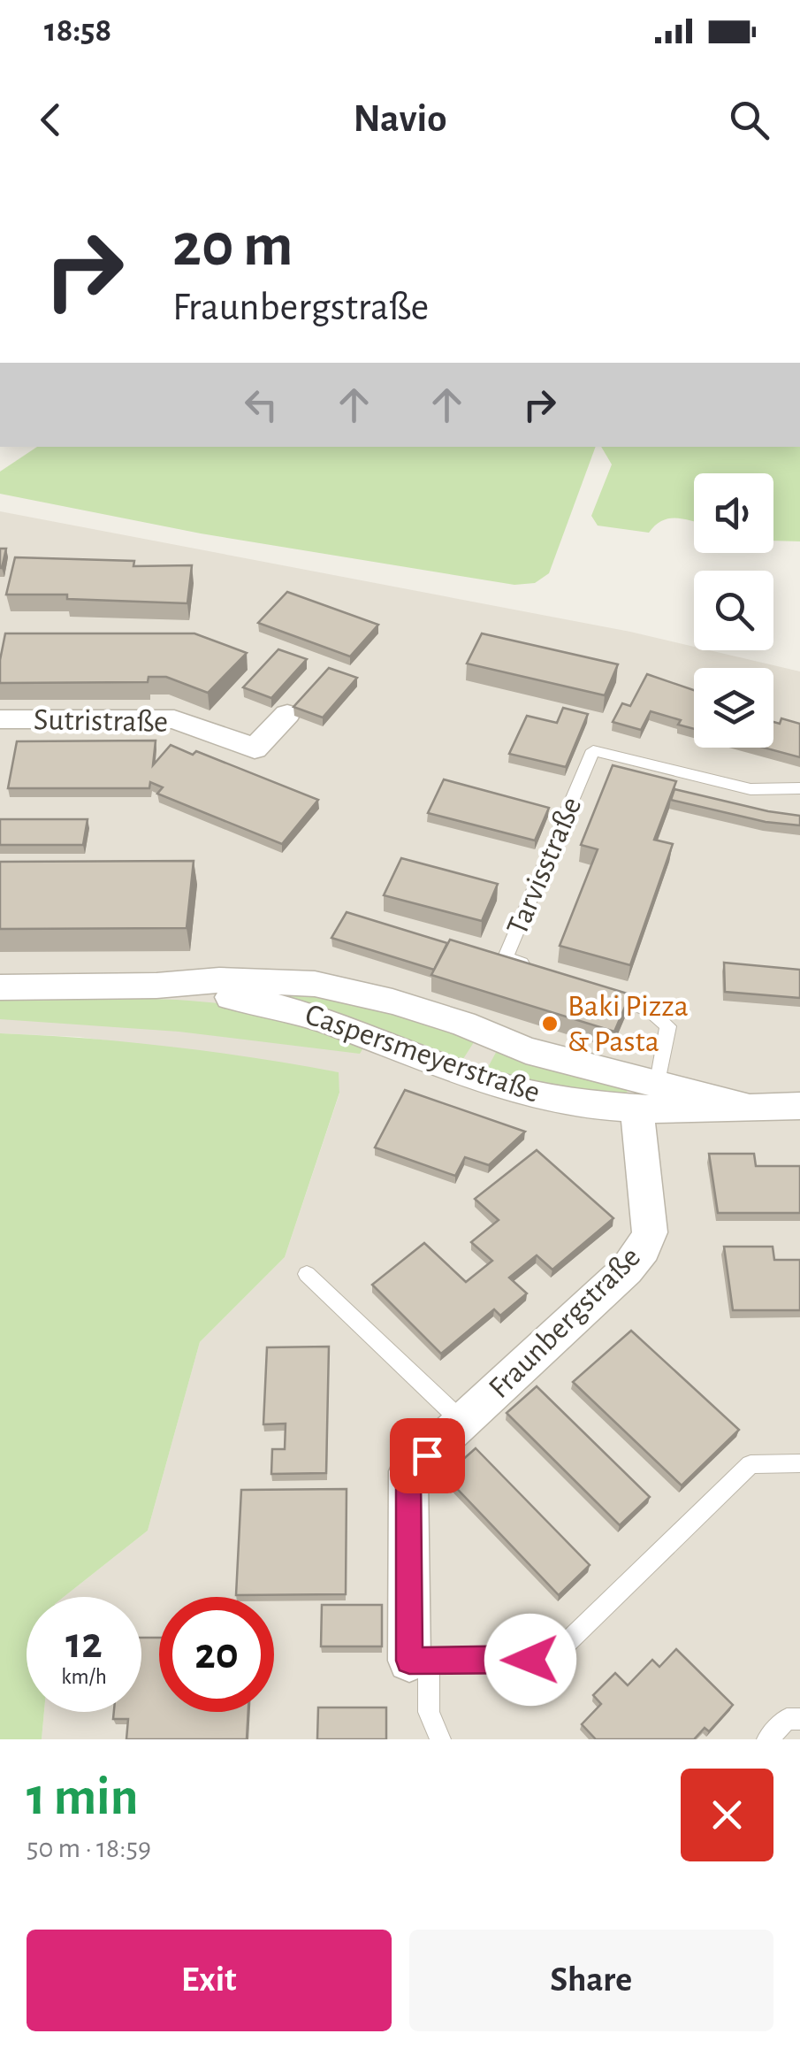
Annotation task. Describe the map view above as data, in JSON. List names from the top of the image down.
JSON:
{
  "streets": {
    "street": ["Sutristraße", "Caspersmeyerstraße", "Fraunbergstraße"],
    "lane": ["Tarvisstraße"]
  },
  "crossings": [
    ["Caspersmeyerstraße", "Fraunbergstraße"]
  ],
  "places": ["Baki Pizza & Pasta"],
  "page": {
    "status": "18:58",
    "header": "Navio",
    "turn": ["20 m", "Fraunbergstraße"],
    "speed": "12 km/h",
    "limit": "20",
    "heading": ["1 min", "50 m · 18:59"],
    "buttons": ["Exit", "Share"]
  }
}
